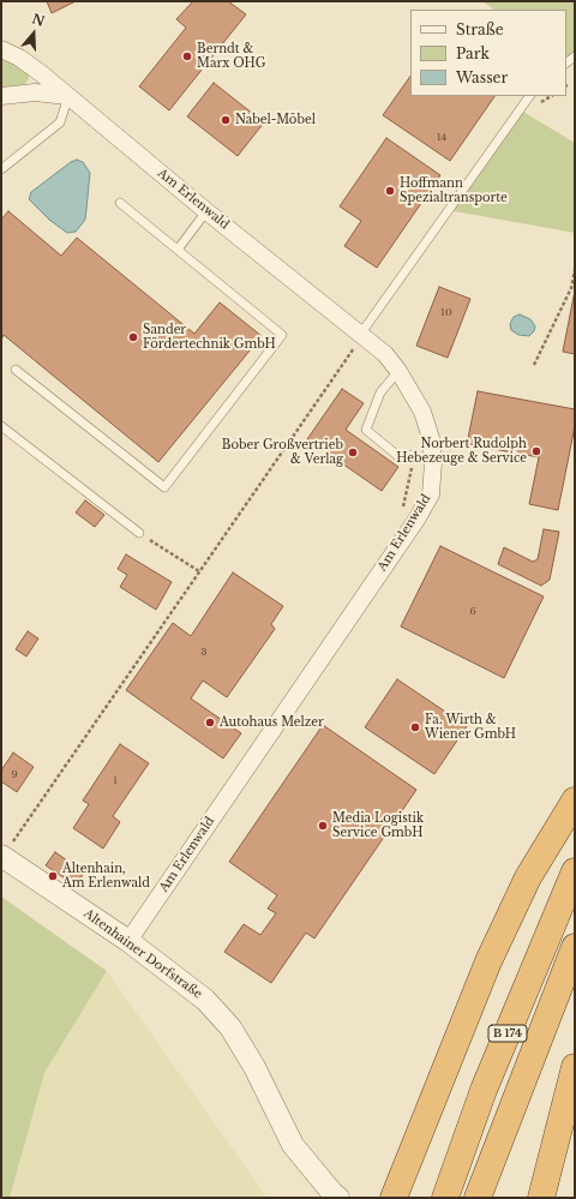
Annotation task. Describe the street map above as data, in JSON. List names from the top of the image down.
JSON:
{
  "streets": {
    "highway": ["B 174"],
    "street": ["Am Erlenwald", "Altenhainer Dorfstraße"]
  },
  "crossings": [
    ["Am Erlenwald", "Altenhainer Dorfstraße"]
  ],
  "places": [
    "Berndt & Marx OHG",
    "Nabel-Möbel",
    "Hoffmann Spezialtransporte",
    "Sander Fördertechnik GmbH",
    "Norbert Rudolph Hebezeuge & Service",
    "Bober Großvertrieb & Verlag",
    "Autohaus Melzer",
    "Fa. Wirth & Wiener GmbH",
    "Media Logistik Service GmbH",
    "Altenhain, Am Erlenwald"
  ],
  "house_numbers": [
    "14",
    "10",
    "6",
    "3",
    "9",
    "1"
  ],
  "legend": ["Straße", "Park", "Wasser"],
  "north": "top"
}
